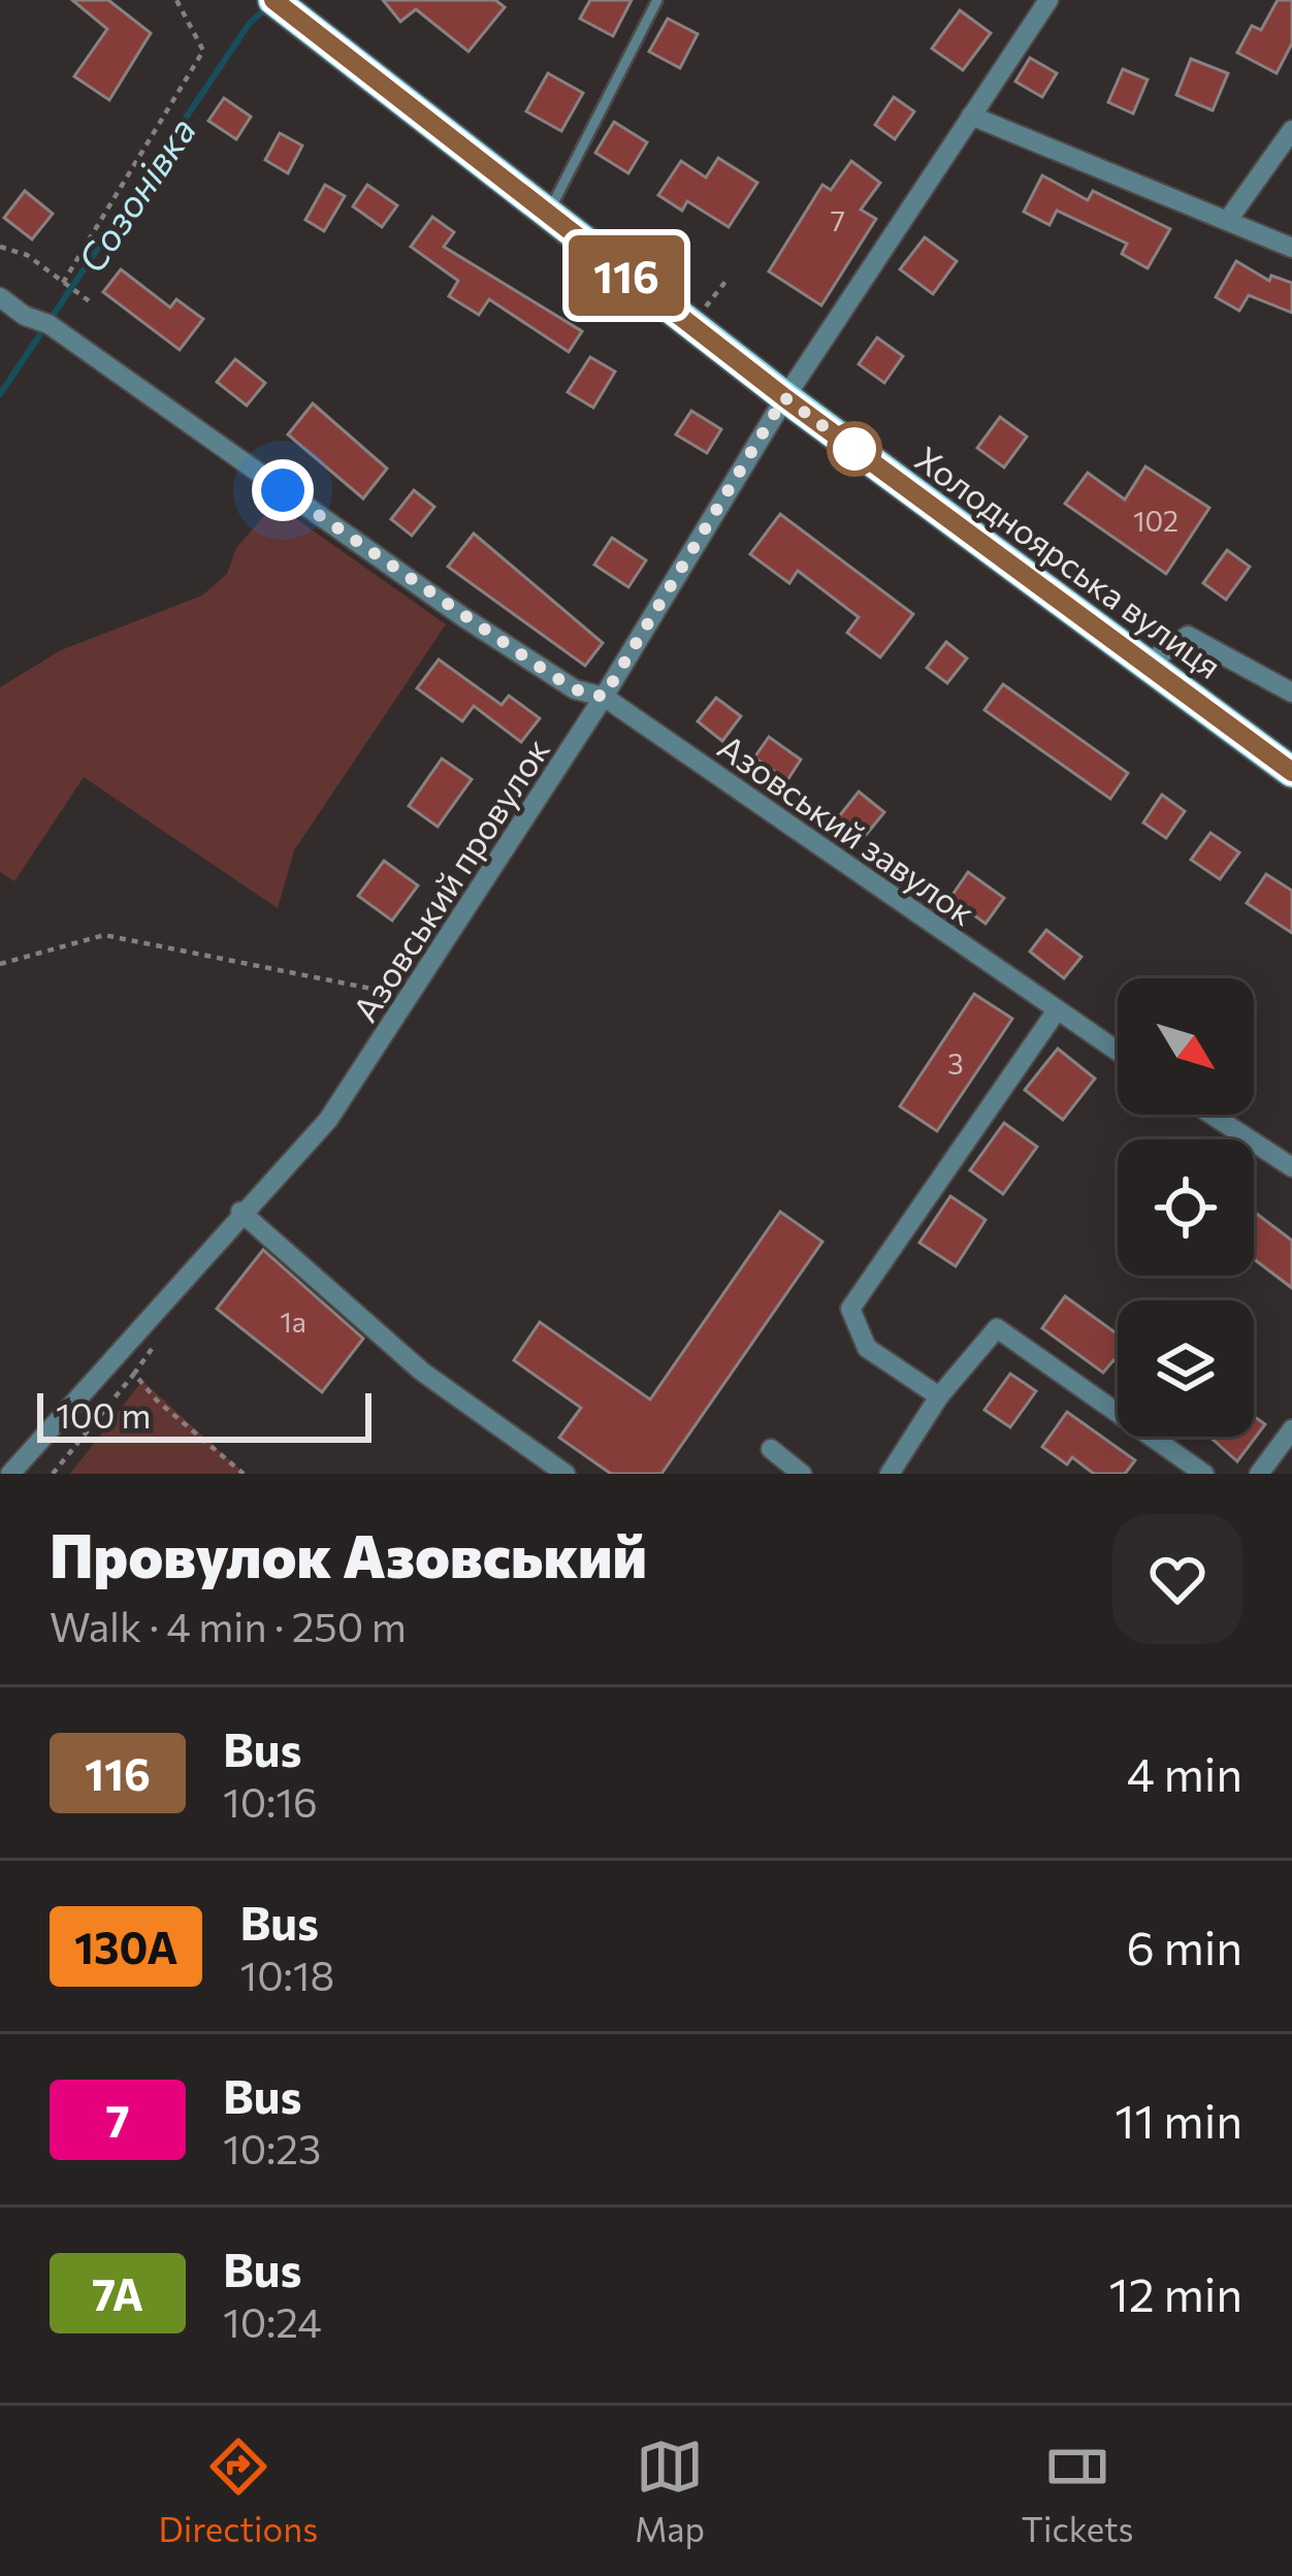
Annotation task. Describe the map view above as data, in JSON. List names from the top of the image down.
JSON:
{
  "streets": {
    "main road": ["Холодноярська вулиця"],
    "street": ["Азовський завулок", "Азовський провулок"]
  },
  "crossings": [
    ["Холодноярська вулиця", "Азовський провулок"],
    ["Азовський завулок", "Азовський провулок"]
  ],
  "water": ["Созонівка"],
  "lines": ["bus line 116"],
  "house_numbers": [
    "7",
    "102",
    "3",
    "1а"
  ],
  "scale_bar": "100 m",
  "north": "bottom right",
  "page": {
    "on_map": "116",
    "scale": "100 m",
    "heading": ["Провулок Азовський", "Walk · 4 min · 250 m"],
    "list": [
      {
        "mark": "116",
        "name": "Bus",
        "note": "10:16",
        "value": "4 min"
      },
      {
        "mark": "130А",
        "name": "Bus",
        "note": "10:18",
        "value": "6 min"
      },
      {
        "mark": "7",
        "name": "Bus",
        "note": "10:23",
        "value": "11 min"
      },
      {
        "mark": "7А",
        "name": "Bus",
        "note": "10:24",
        "value": "12 min"
      }
    ],
    "tabs": ["Directions", "Map", "Tickets"]
  }
}
